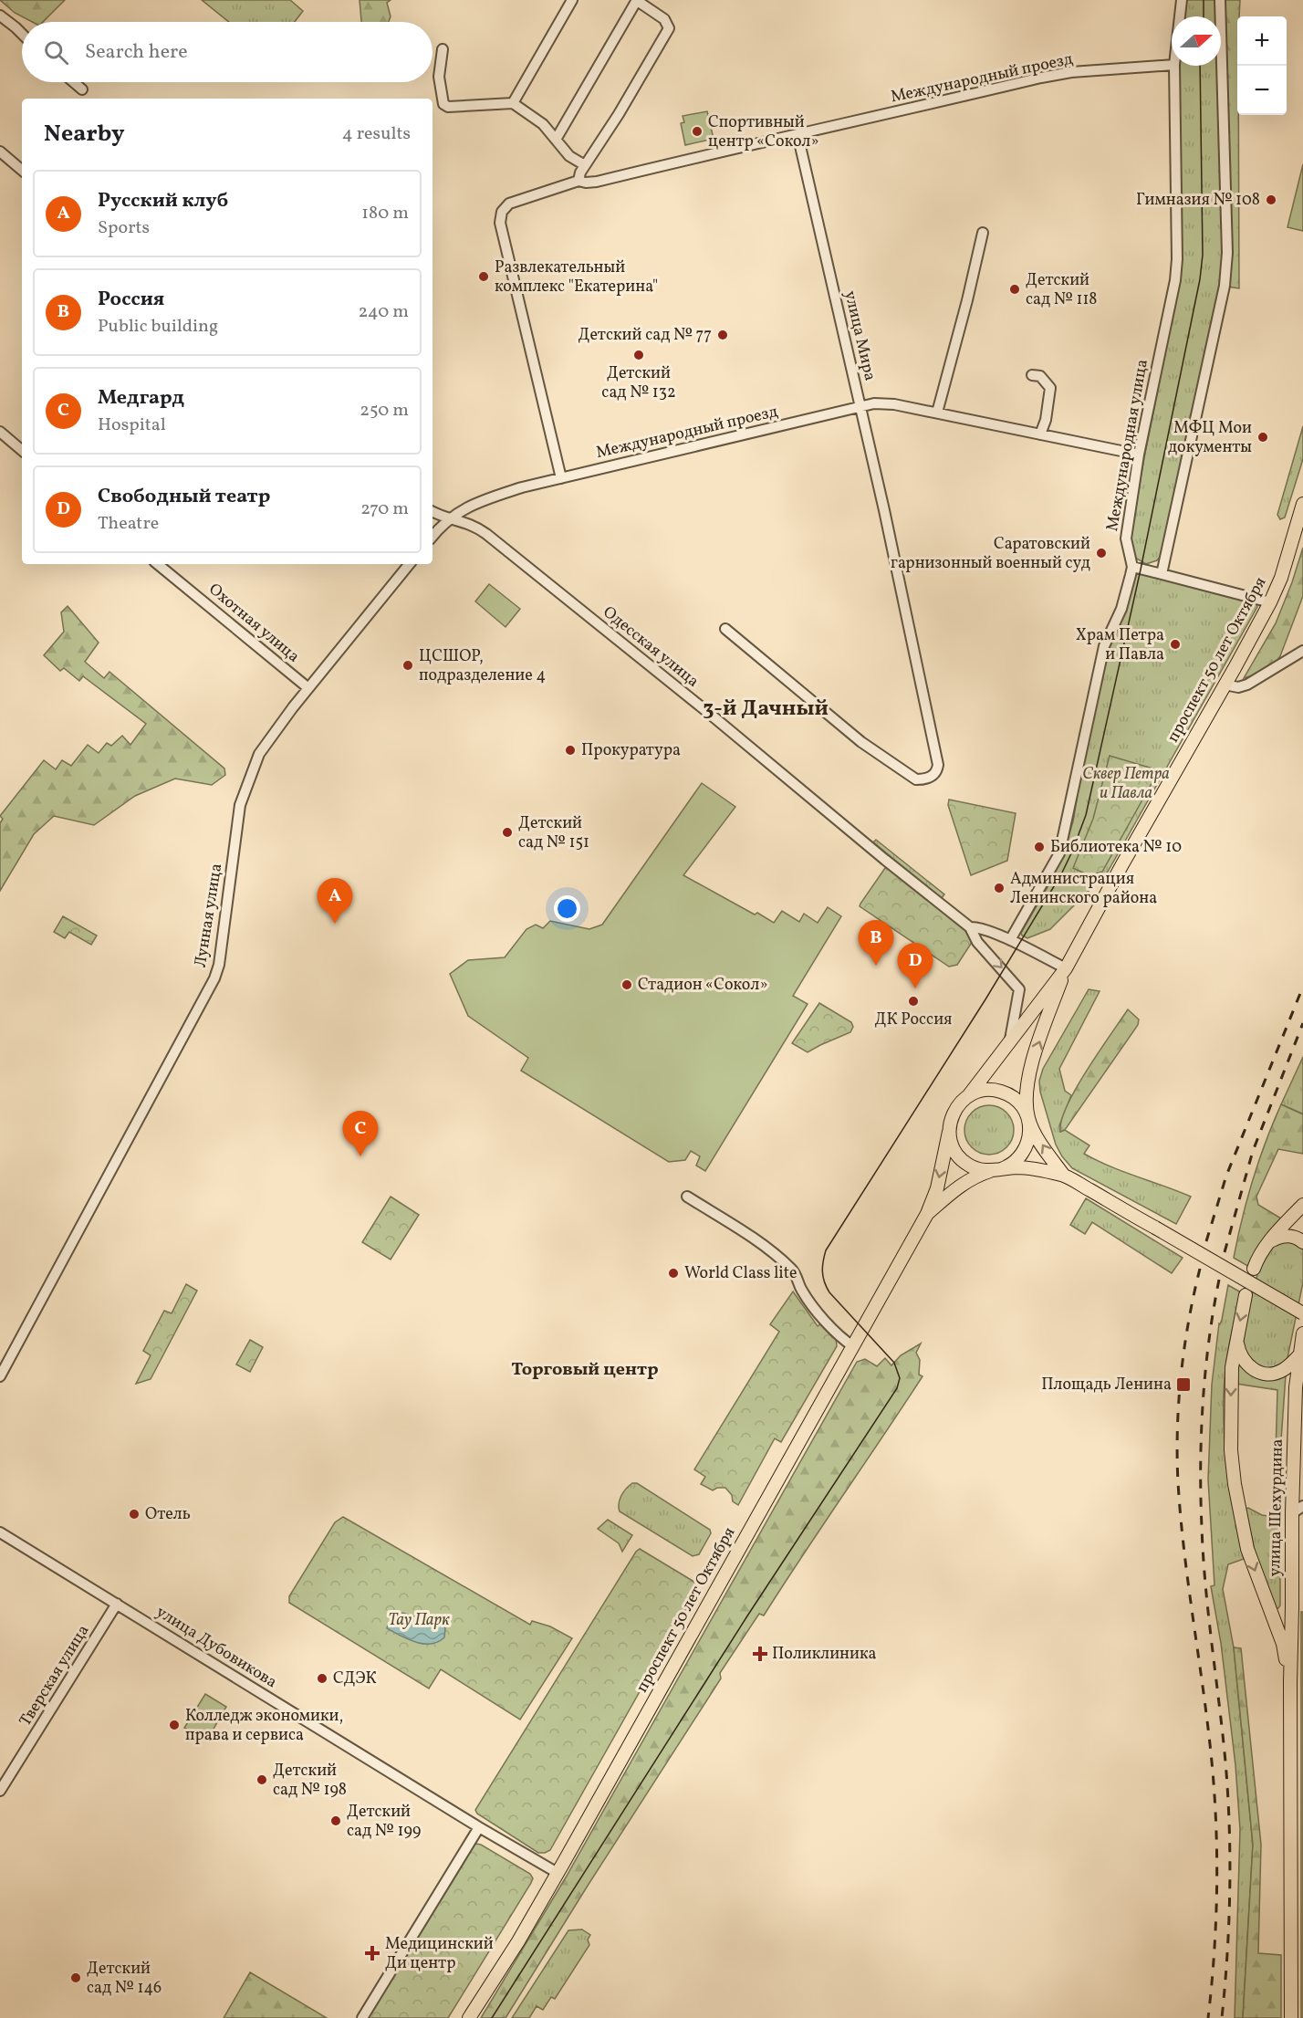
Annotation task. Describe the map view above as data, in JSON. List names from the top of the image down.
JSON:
{
  "streets": {
    "main road": ["проспект 50 лет Октября", "улица Шехурдина"],
    "street": [
      "Международный проезд",
      "улица Мира",
      "Международная улица",
      "Охотная улица",
      "Одесская улица",
      "Лунная улица",
      "улица Дубовикова",
      "Тверская улица"
    ]
  },
  "crossings": [
    ["Международный проезд", "улица Мира"],
    ["Международный проезд", "Международная улица"],
    ["Международный проезд", "Одесская улица"],
    ["Охотная улица", "Лунная улица"],
    ["проспект 50 лет Октября", "улица Дубовикова"],
    ["улица Дубовикова", "Тверская улица"]
  ],
  "districts": ["3-й Дачный", "Торговый центр"],
  "parks": ["Сквер Петра и Павла", "Тау Парк"],
  "places": {
    "other": [
      "Спортивный центр «Сокол»",
      "Гимназия № 108",
      "Развлекательный комплекс \"Екатерина\"",
      "Детский сад № 118",
      "Детский сад № 77",
      "Детский сад № 132",
      "МФЦ Мои документы",
      "Саратовский гарнизонный военный суд",
      "Храм Петра и Павла",
      "ЦСШОР, подразделение 4",
      "Прокуратура",
      "Детский сад № 151",
      "Библиотека № 10",
      "Администрация Ленинского района",
      "Стадион «Сокол»",
      "ДК Россия",
      "World Class lite",
      "Отель",
      "СДЭК",
      "Колледж экономики, права и сервиса",
      "Детский сад № 198",
      "Детский сад № 199",
      "Детский сад № 146"
    ],
    "transit": ["Площадь Ленина"],
    "health": ["Поликлиника", "Медицинский Ди центр"]
  },
  "north": "right",
  "page": {
    "map_buttons": ["+", "−"],
    "search": "Search here",
    "heading": ["Nearby", "4 results"],
    "list": [
      {
        "mark": "A",
        "name": "Русский клуб",
        "note": "Sports",
        "value": "180 m"
      },
      {
        "mark": "B",
        "name": "Россия",
        "note": "Public building",
        "value": "240 m"
      },
      {
        "mark": "C",
        "name": "Медгард",
        "note": "Hospital",
        "value": "250 m"
      },
      {
        "mark": "D",
        "name": "Свободный театр",
        "note": "Theatre",
        "value": "270 m"
      }
    ],
    "pins": [
      "A",
      "B",
      "D",
      "C"
    ]
  }
}
